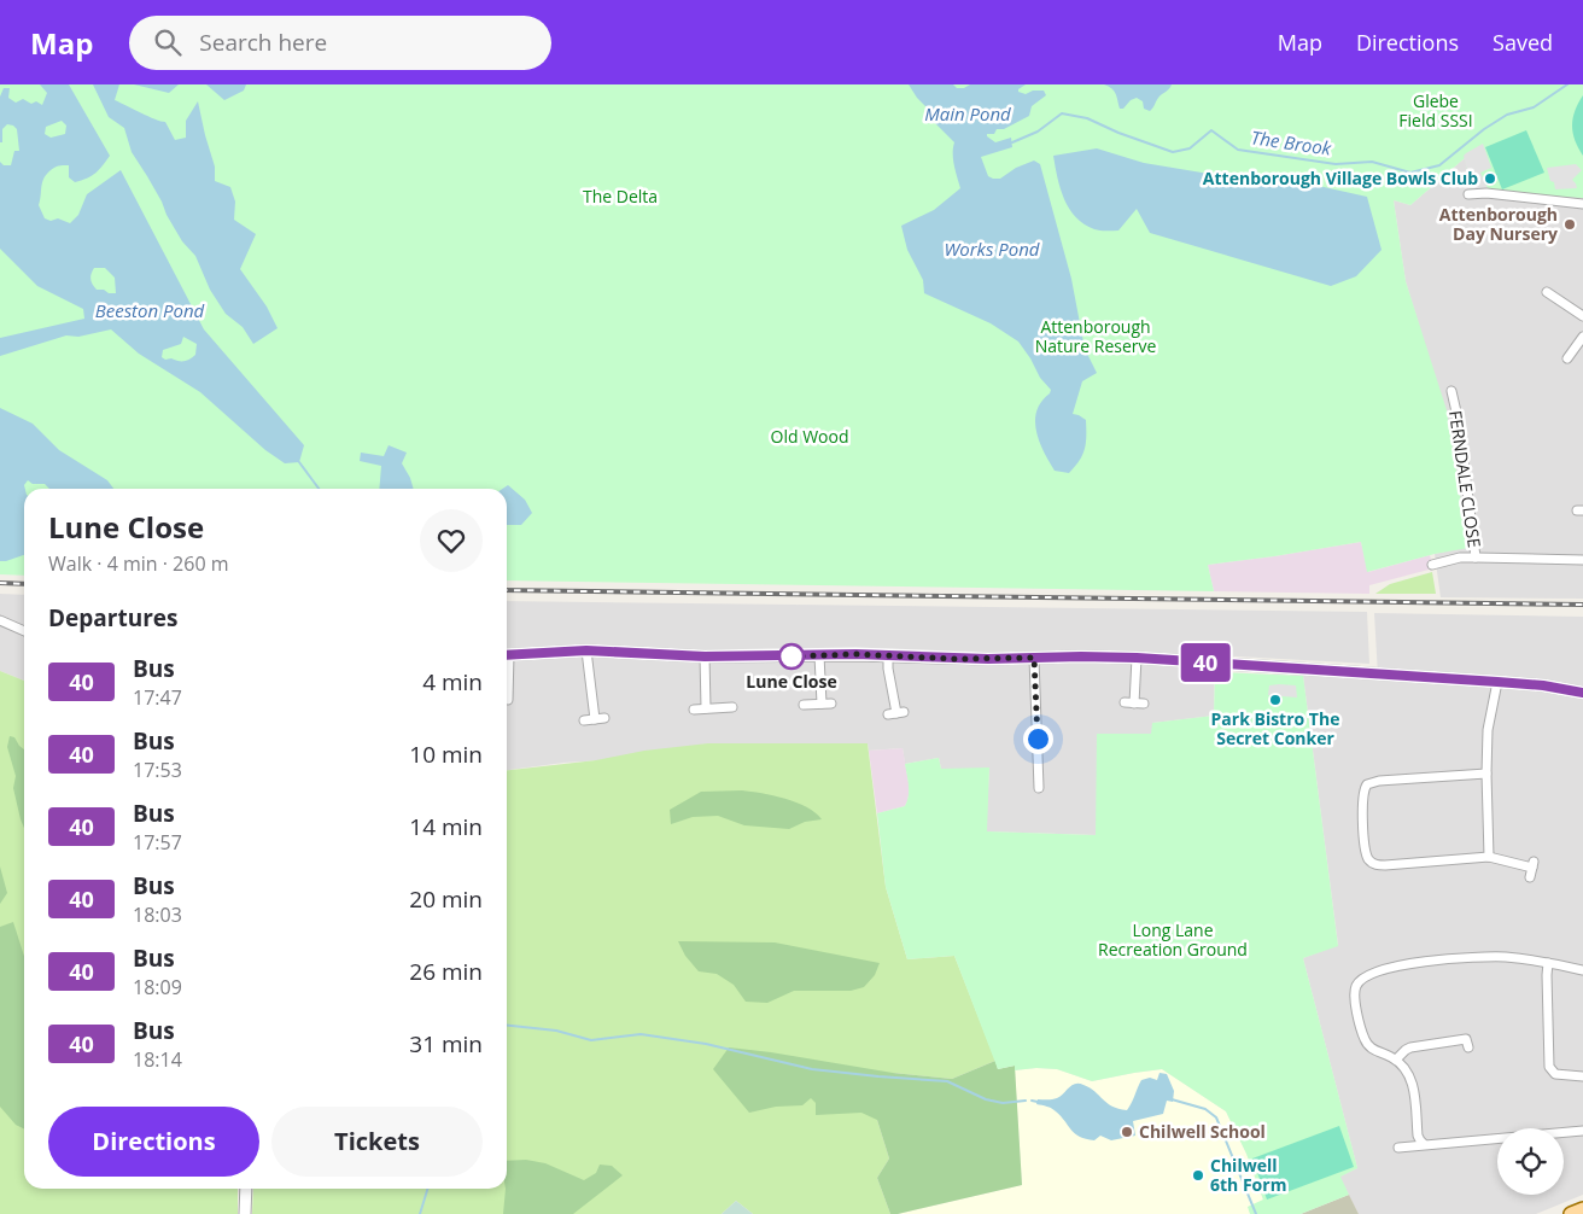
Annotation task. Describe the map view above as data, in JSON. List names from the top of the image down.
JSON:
{
  "streets": {
    "street": ["FERNDALE CLOSE"]
  },
  "water": [
    "Main Pond",
    "The Brook",
    "Works Pond",
    "Beeston Pond"
  ],
  "parks": [
    "Glebe Field SSSI",
    "The Delta",
    "Attenborough Nature Reserve",
    "Old Wood",
    "Long Lane Recreation Ground"
  ],
  "places": [
    "Attenborough Village Bowls Club",
    "Attenborough Day Nursery",
    "Lune Close",
    "Park Bistro The Secret Conker",
    "Chilwell School",
    "Chilwell 6th Form"
  ],
  "lines": ["bus line 40"],
  "page": {
    "header": "Map",
    "search": "Search here",
    "nav": ["Map", "Directions", "Saved"],
    "on_map": "40",
    "heading": [
      ["Lune Close", "Walk · 4 min · 260 m"],
      "Departures"
    ],
    "list": [
      {
        "mark": "40",
        "name": "Bus",
        "note": "17:47",
        "value": "4 min"
      },
      {
        "mark": "40",
        "name": "Bus",
        "note": "17:53",
        "value": "10 min"
      },
      {
        "mark": "40",
        "name": "Bus",
        "note": "17:57",
        "value": "14 min"
      },
      {
        "mark": "40",
        "name": "Bus",
        "note": "18:03",
        "value": "20 min"
      },
      {
        "mark": "40",
        "name": "Bus",
        "note": "18:09",
        "value": "26 min"
      },
      {
        "mark": "40",
        "name": "Bus",
        "note": "18:14",
        "value": "31 min"
      }
    ],
    "buttons": ["Directions", "Tickets"]
  }
}
